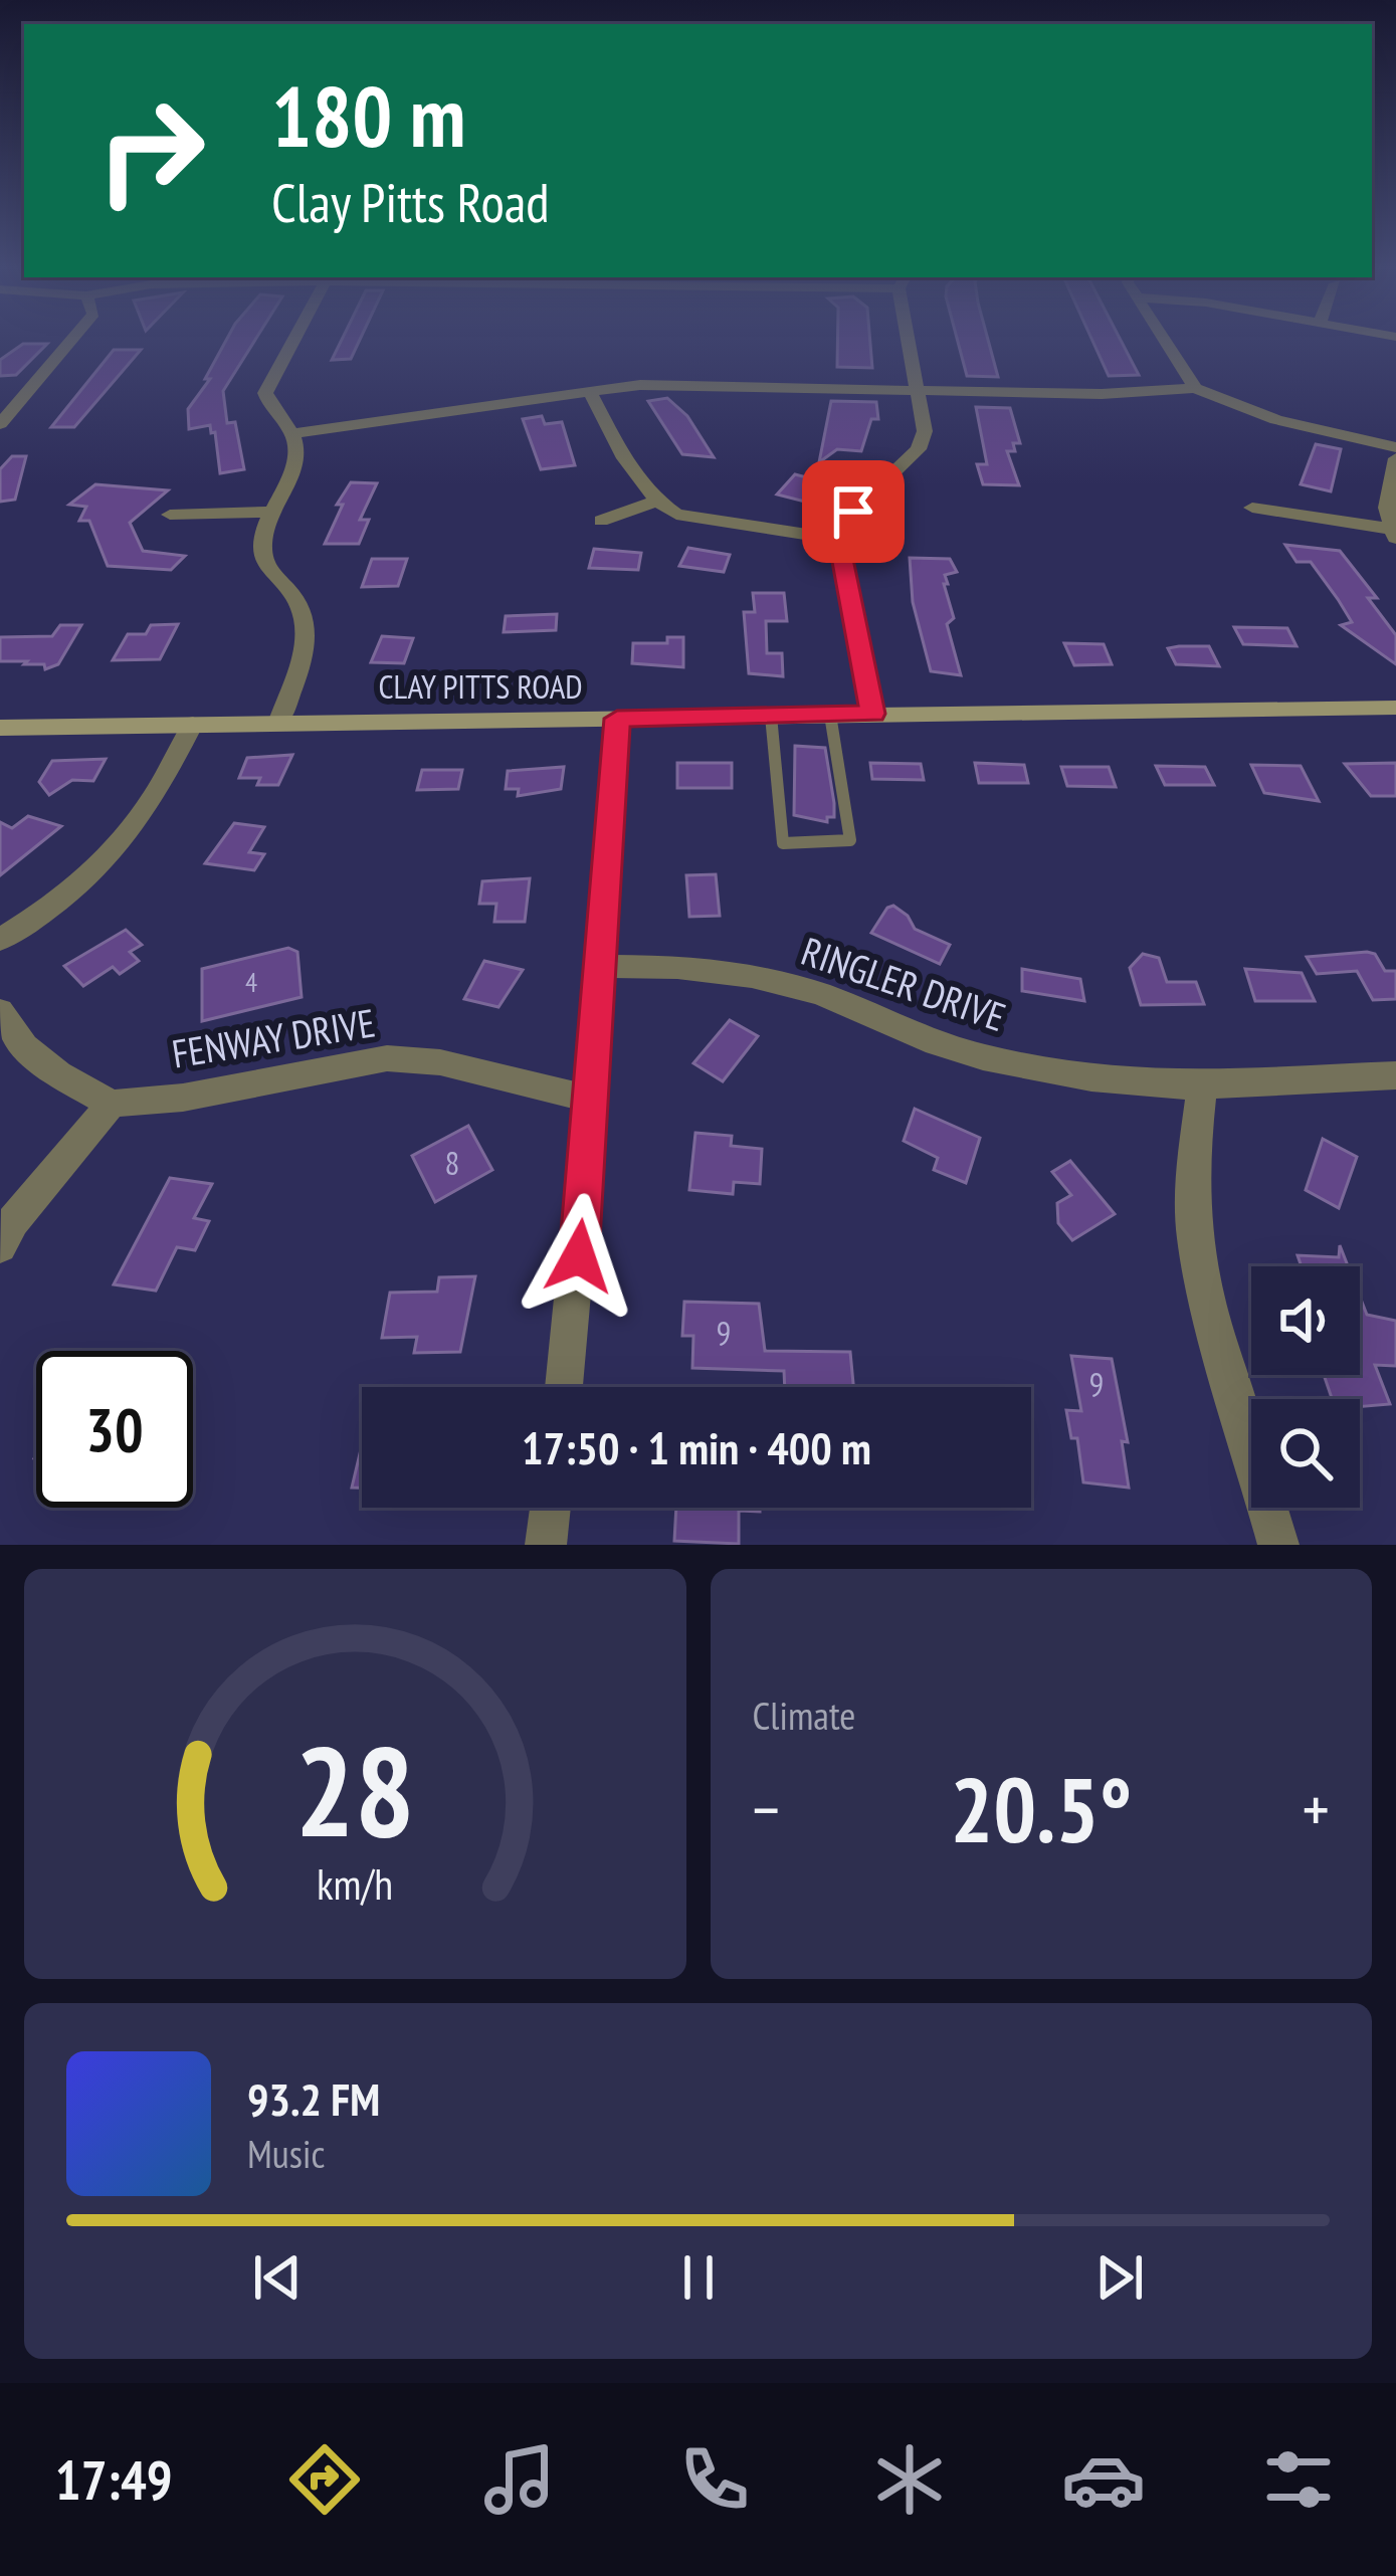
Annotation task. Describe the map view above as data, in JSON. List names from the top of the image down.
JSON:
{
  "streets": {
    "street": ["CLAY PITTS ROAD", "RINGLER DRIVE", "FENWAY DRIVE"]
  },
  "house_numbers": [
    "4",
    "8",
    "9",
    "9"
  ],
  "page": {
    "turn": ["180 m", "Clay Pitts Road"],
    "limit": "30",
    "trip": "17:50 · 1 min · 400 m",
    "tile": "Climate",
    "heat": ["−", "20.5°", "+"],
    "song": ["93.2 FM", "Music"],
    "tabs": "17:49",
    "gauge": ["28", "km/h"]
  }
}
